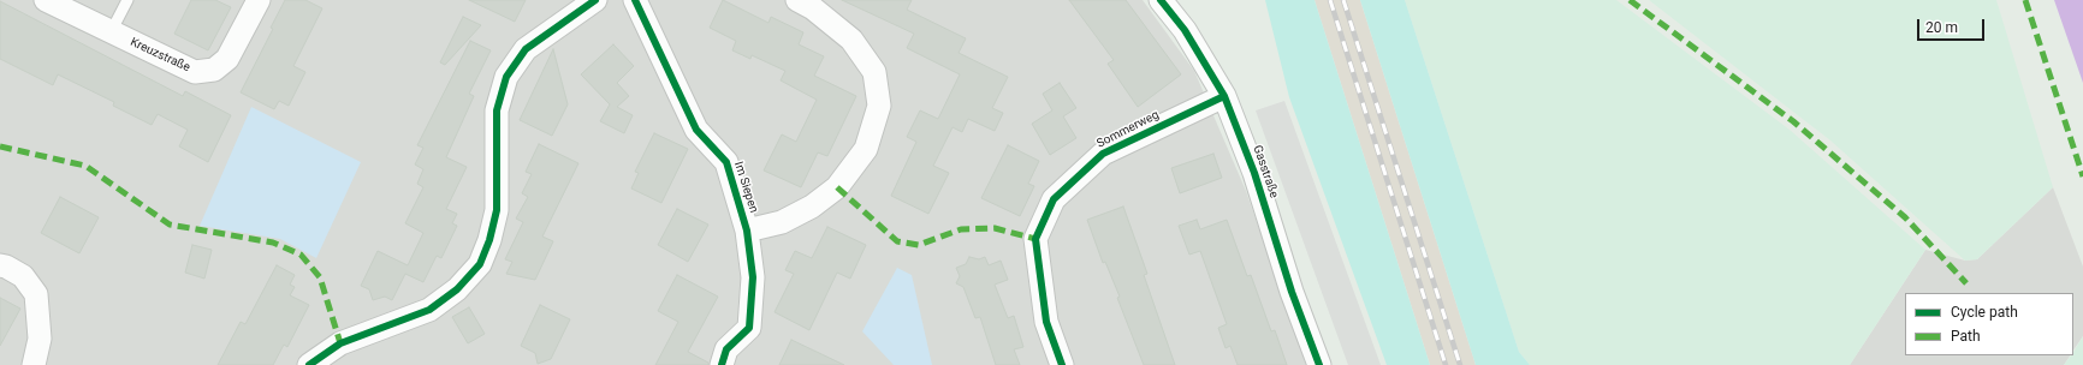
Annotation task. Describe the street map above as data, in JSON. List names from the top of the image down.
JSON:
{
  "streets": {
    "street": [
      "Kreuzstraße",
      "Sommerweg",
      "Gasstraße",
      "Im Siepen"
    ]
  },
  "crossings": [
    ["Sommerweg", "Gasstraße"]
  ],
  "legend": ["Cycle path", "Path"],
  "scale_bar": "20 m"
}
